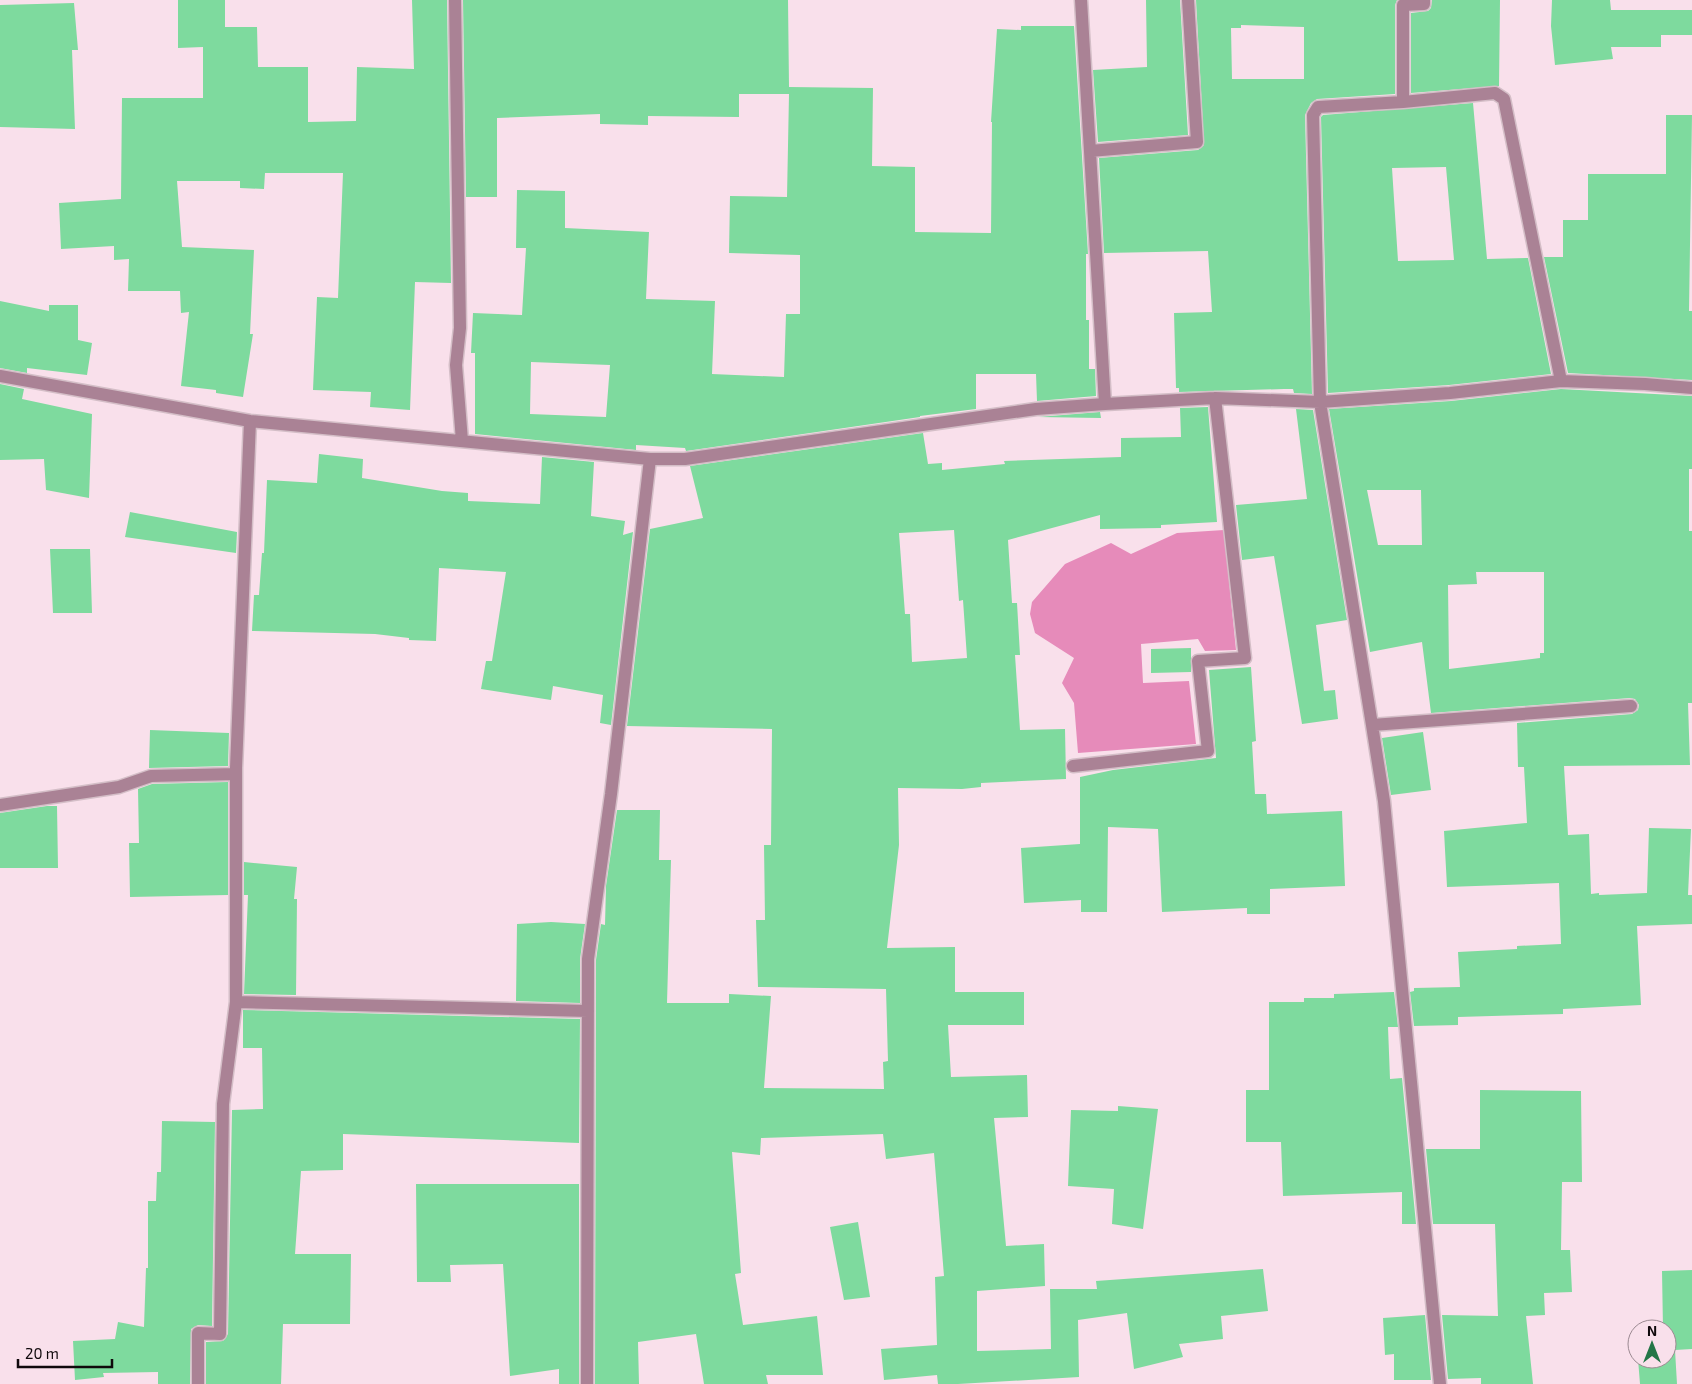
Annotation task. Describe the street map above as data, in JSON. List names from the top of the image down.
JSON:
{
  "scale_bar": "20 m",
  "north": "top"
}
